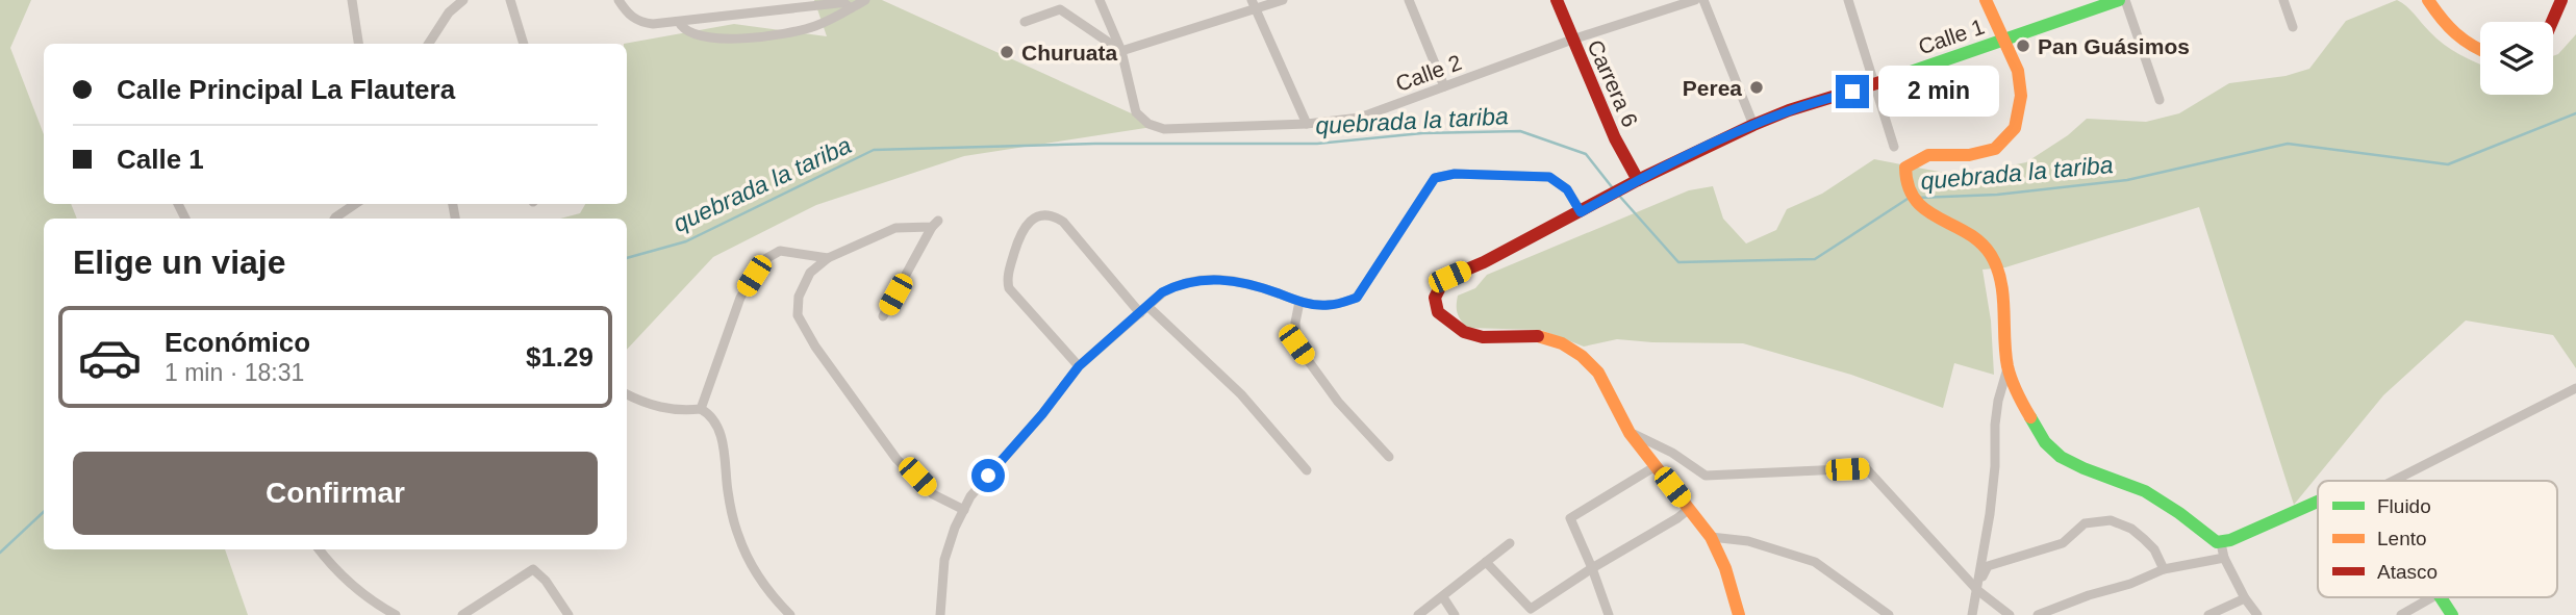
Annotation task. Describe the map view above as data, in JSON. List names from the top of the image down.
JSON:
{
  "streets": {
    "street": ["Calle 1", "Calle 2", "Carrera 6"]
  },
  "crossings": [
    ["Calle 1", "Carrera 6"],
    ["Calle 2", "Carrera 6"]
  ],
  "water": ["quebrada la tariba"],
  "places": ["Pan Guásimos", "Churuata", "Perea"],
  "legend": ["Fluido", "Lento", "Atasco"],
  "page": {
    "banner": ["Calle Principal La Flautera", "Calle 1"],
    "bubble": "2 min",
    "heading": "Elige un viaje",
    "list": [
      {
        "name": "Económico",
        "note": "1 min · 18:31",
        "value": "$1.29"
      }
    ],
    "buttons": "Confirmar"
  }
}
